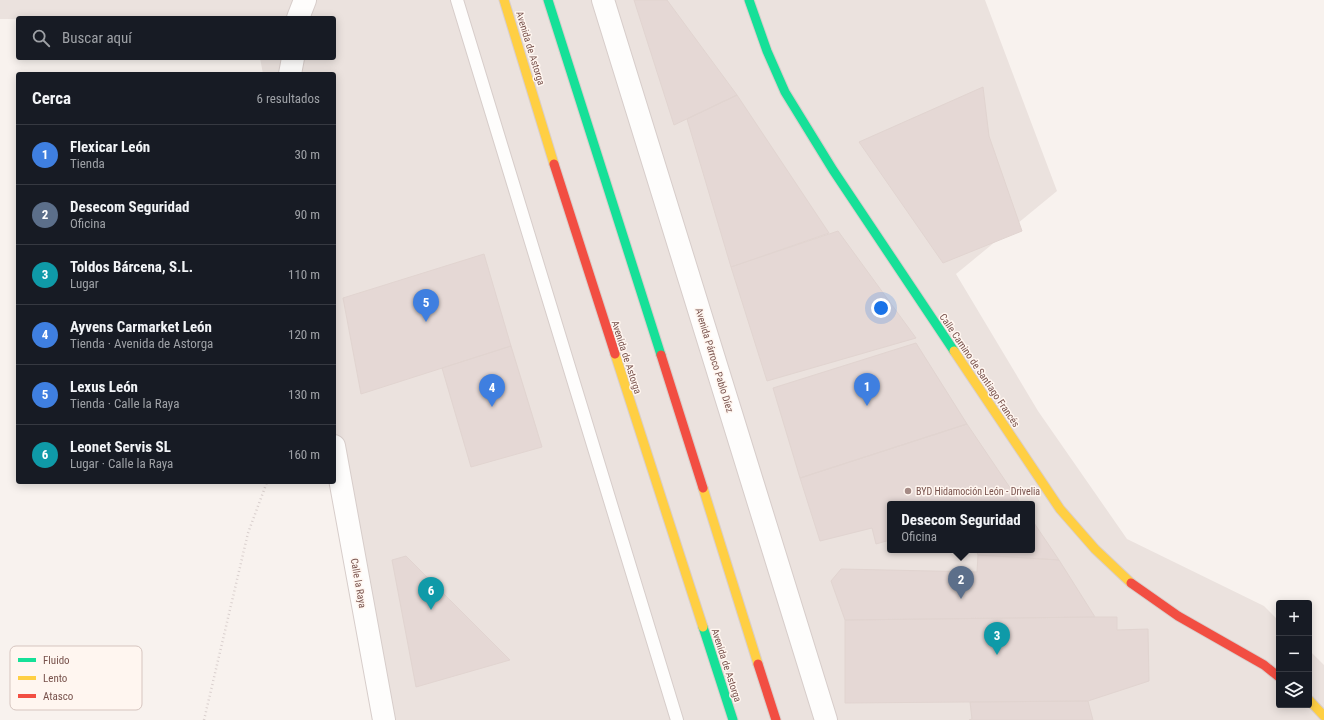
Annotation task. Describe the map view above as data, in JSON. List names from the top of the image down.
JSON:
{
  "streets": {
    "main road": ["Avenida de Astorga", "Calle Camino de Santiago Francés"],
    "street": ["Avenida Párroco Pablo Díez", "Calle la Raya"]
  },
  "places": ["BYD Hidamoción León - Drivelia"],
  "legend": ["Fluido", "Lento", "Atasco"],
  "page": {
    "search": "Buscar aquí",
    "heading": ["Cerca", "6 resultados"],
    "list": [
      {
        "mark": "1",
        "name": "Flexicar León",
        "note": "Tienda",
        "value": "30 m"
      },
      {
        "mark": "2",
        "name": "Desecom Seguridad",
        "note": "Oficina",
        "value": "90 m"
      },
      {
        "mark": "3",
        "name": "Toldos Bárcena, S.L.",
        "note": "Lugar",
        "value": "110 m"
      },
      {
        "mark": "4",
        "name": "Ayvens Carmarket León",
        "note": "Tienda · Avenida de Astorga",
        "value": "120 m"
      },
      {
        "mark": "5",
        "name": "Lexus León",
        "note": "Tienda · Calle la Raya",
        "value": "130 m"
      },
      {
        "mark": "6",
        "name": "Leonet Servis SL",
        "note": "Lugar · Calle la Raya",
        "value": "160 m"
      }
    ],
    "pins": [
      "5",
      "1",
      "4",
      "2",
      "6",
      "3"
    ],
    "popup": ["Desecom Seguridad", "Oficina"],
    "map_buttons": ["+", "−"]
  }
}
